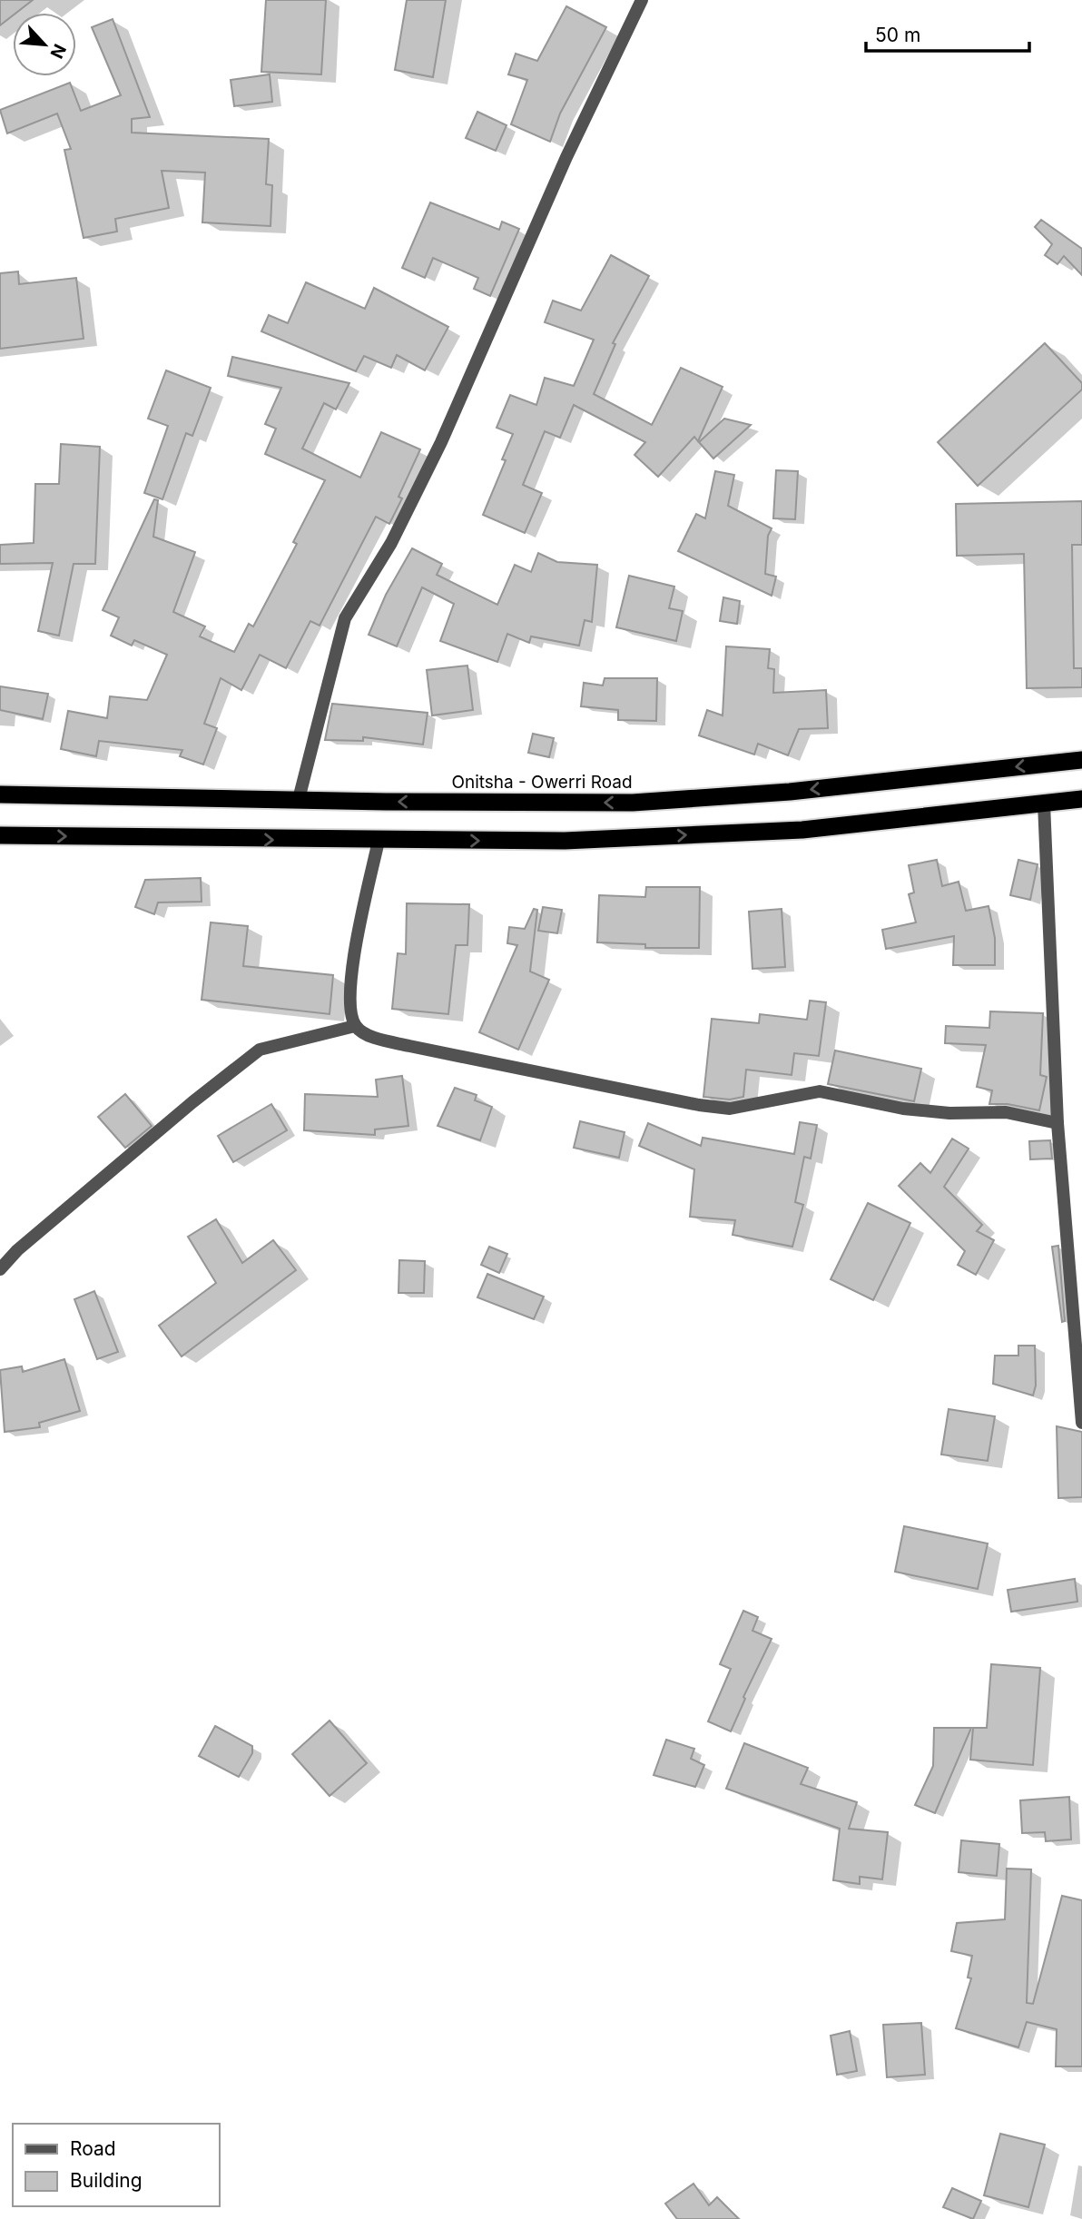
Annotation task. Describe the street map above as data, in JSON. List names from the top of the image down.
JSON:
{
  "streets": {
    "highway": ["Onitsha - Owerri Road"]
  },
  "legend": ["Road", "Building"],
  "scale_bar": "50 m",
  "north": "bottom right"
}
